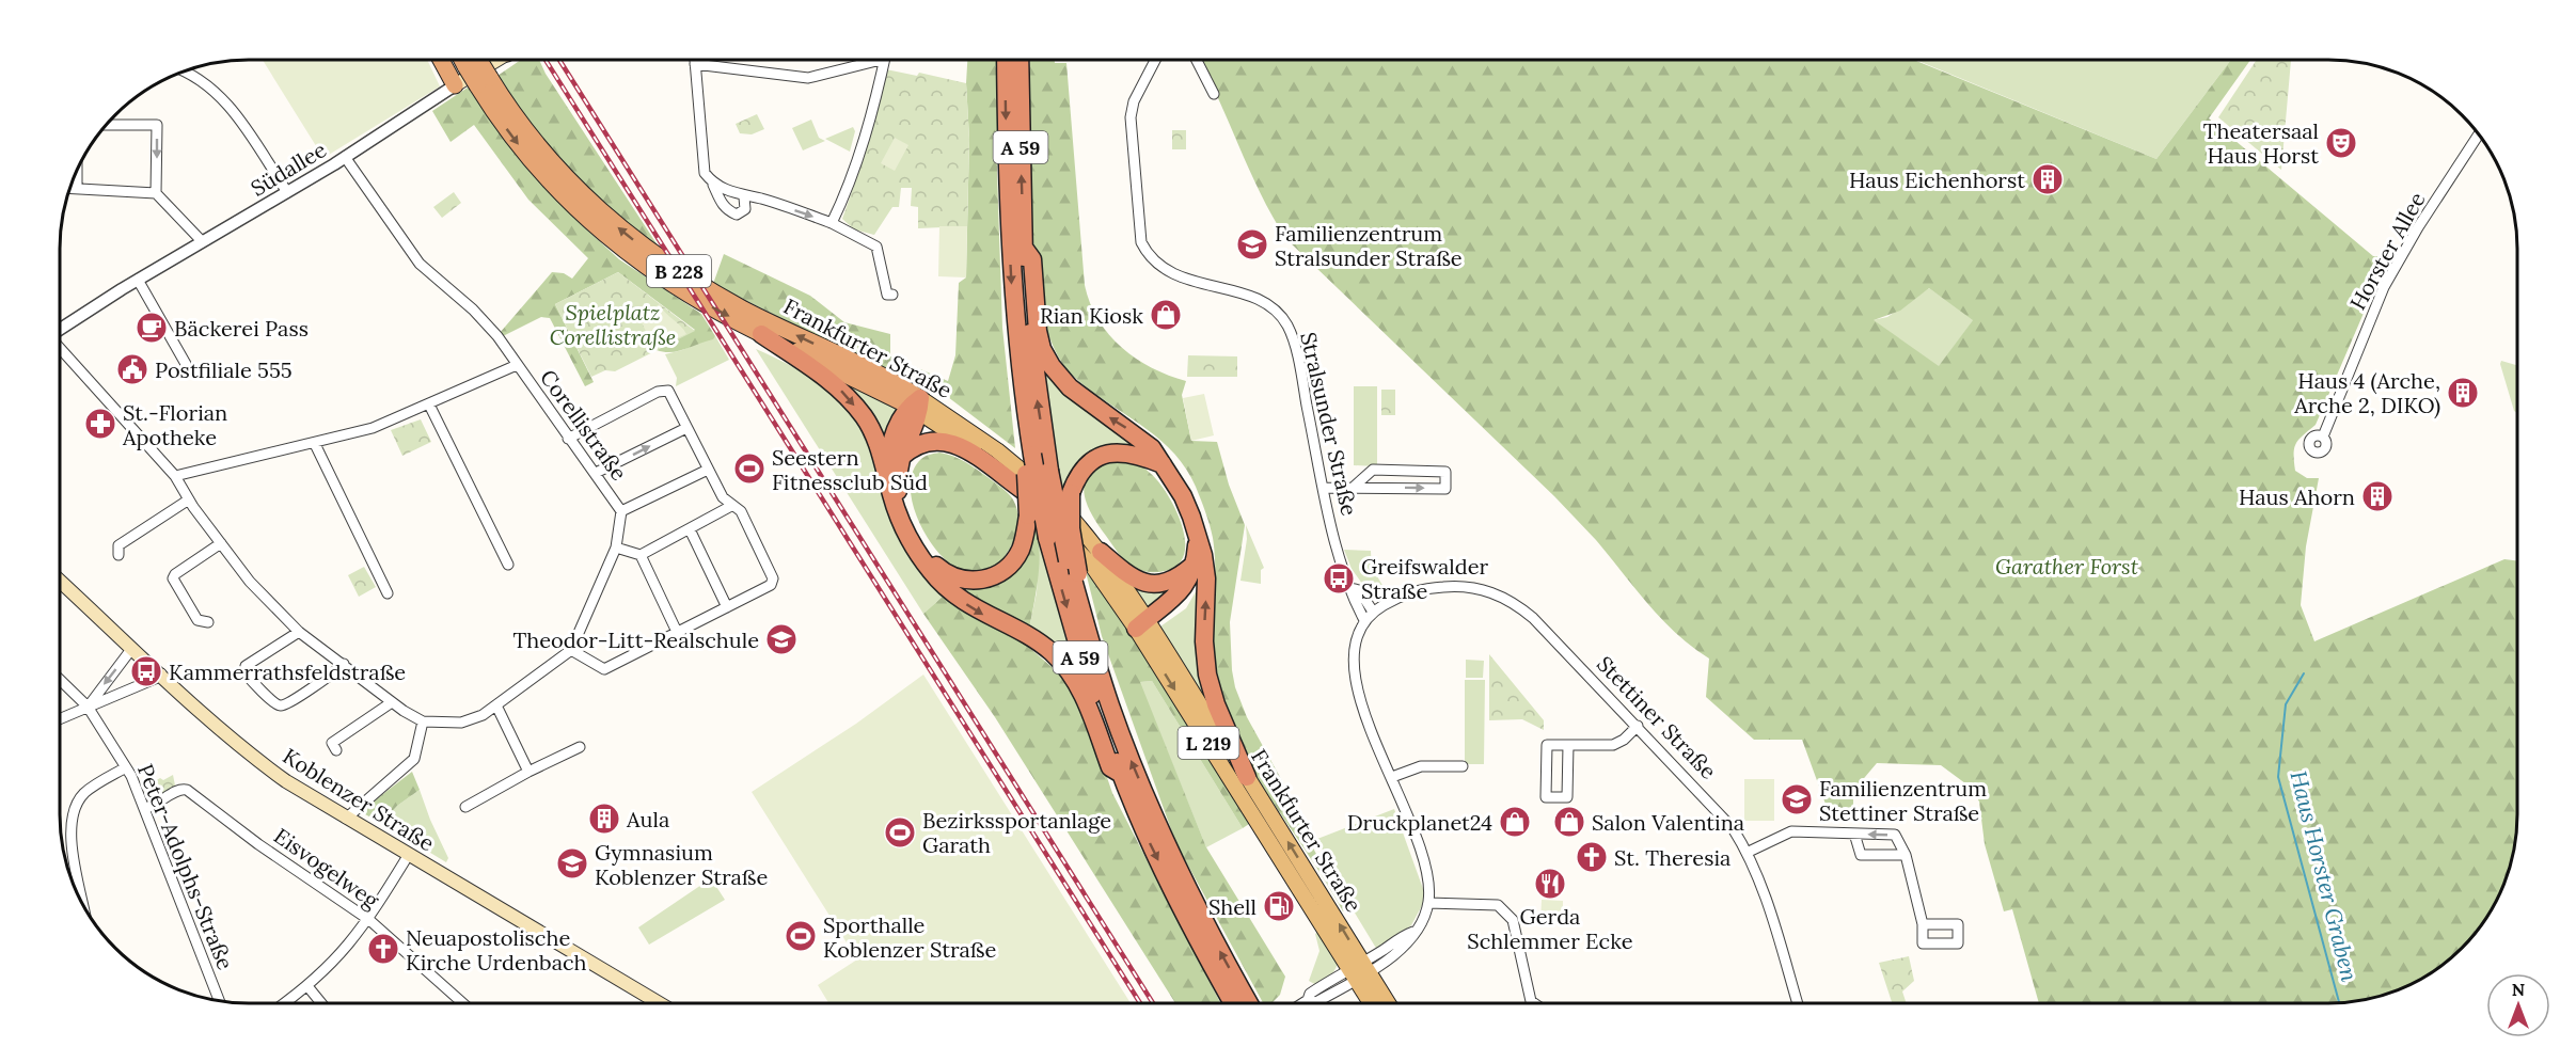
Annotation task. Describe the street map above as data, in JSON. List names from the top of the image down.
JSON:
{
  "streets": {
    "highway": ["A 59", "B 228", "Frankfurter Straße"],
    "main road": ["L 219", "Koblenzer Straße"],
    "street": [
      "Südallee",
      "Horster Allee",
      "Stralsunder Straße",
      "Corellistraße",
      "Stettiner Straße",
      "Peter-Adolphs-Straße",
      "Eisvogelweg"
    ]
  },
  "crossings": [
    ["Stralsunder Straße", "Stettiner Straße"],
    ["Peter-Adolphs-Straße", "Eisvogelweg"]
  ],
  "water": ["Haus Horster Graben"],
  "parks": ["Spielplatz Corellistraße", "Garather Forst"],
  "places": {
    "theatre": ["Theatersaal Haus Horst"],
    "building": [
      "Haus Eichenhorst",
      "Haus 4 (Arche, Arche 2, DIKO)",
      "Haus Ahorn",
      "Aula"
    ],
    "school or university": [
      "Familienzentrum Stralsunder Straße",
      "Theodor-Litt-Realschule",
      "Familienzentrum Stettiner Straße",
      "Gymnasium Koblenzer Straße"
    ],
    "shop": ["Rian Kiosk", "Druckplanet24", "Salon Valentina"],
    "cafe": ["Bäckerei Pass"],
    "public building": ["Postfiliale 555"],
    "pharmacy": ["St.-Florian Apotheke"],
    "sports": ["Seestern Fitnessclub Süd", "Bezirkssportanlage Garath", "Sporthalle Koblenzer Straße"],
    "bus stop": ["Greifswalder Straße", "Kammerrathsfeldstraße"],
    "church": ["St. Theresia", "Neuapostolische Kirche Urdenbach"],
    "restaurant": ["Gerda Schlemmer Ecke"],
    "fuel station": ["Shell"]
  },
  "north": "top"
}
